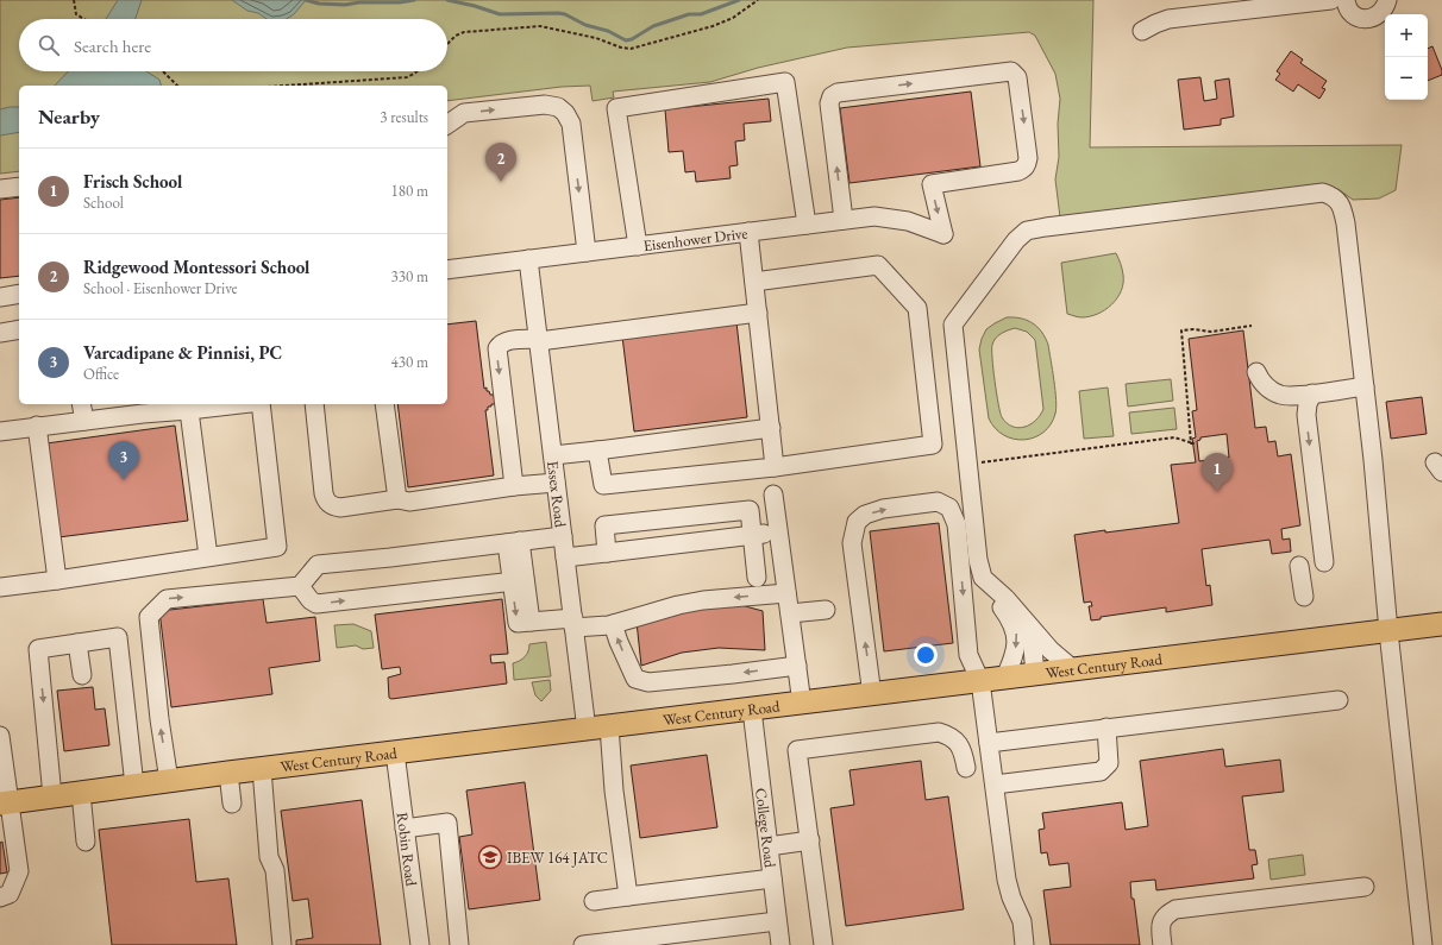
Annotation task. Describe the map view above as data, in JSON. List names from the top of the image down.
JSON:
{
  "streets": {
    "main road": ["West Century Road"],
    "street": [
      "Eisenhower Drive",
      "Essex Road",
      "College Road",
      "Robin Road"
    ]
  },
  "crossings": [
    ["Eisenhower Drive", "Essex Road"],
    ["Essex Road", "West Century Road"],
    ["West Century Road", "College Road"],
    ["West Century Road", "Robin Road"]
  ],
  "places": {
    "school or university": ["IBEW 164 JATC"]
  },
  "page": {
    "map_buttons": ["+", "−"],
    "search": "Search here",
    "heading": ["Nearby", "3 results"],
    "pins": ["2", "3", "1"],
    "list": [
      {
        "mark": "1",
        "name": "Frisch School",
        "note": "School",
        "value": "180 m"
      },
      {
        "mark": "2",
        "name": "Ridgewood Montessori School",
        "note": "School · Eisenhower Drive",
        "value": "330 m"
      },
      {
        "mark": "3",
        "name": "Varcadipane & Pinnisi, PC",
        "note": "Office",
        "value": "430 m"
      }
    ]
  }
}
